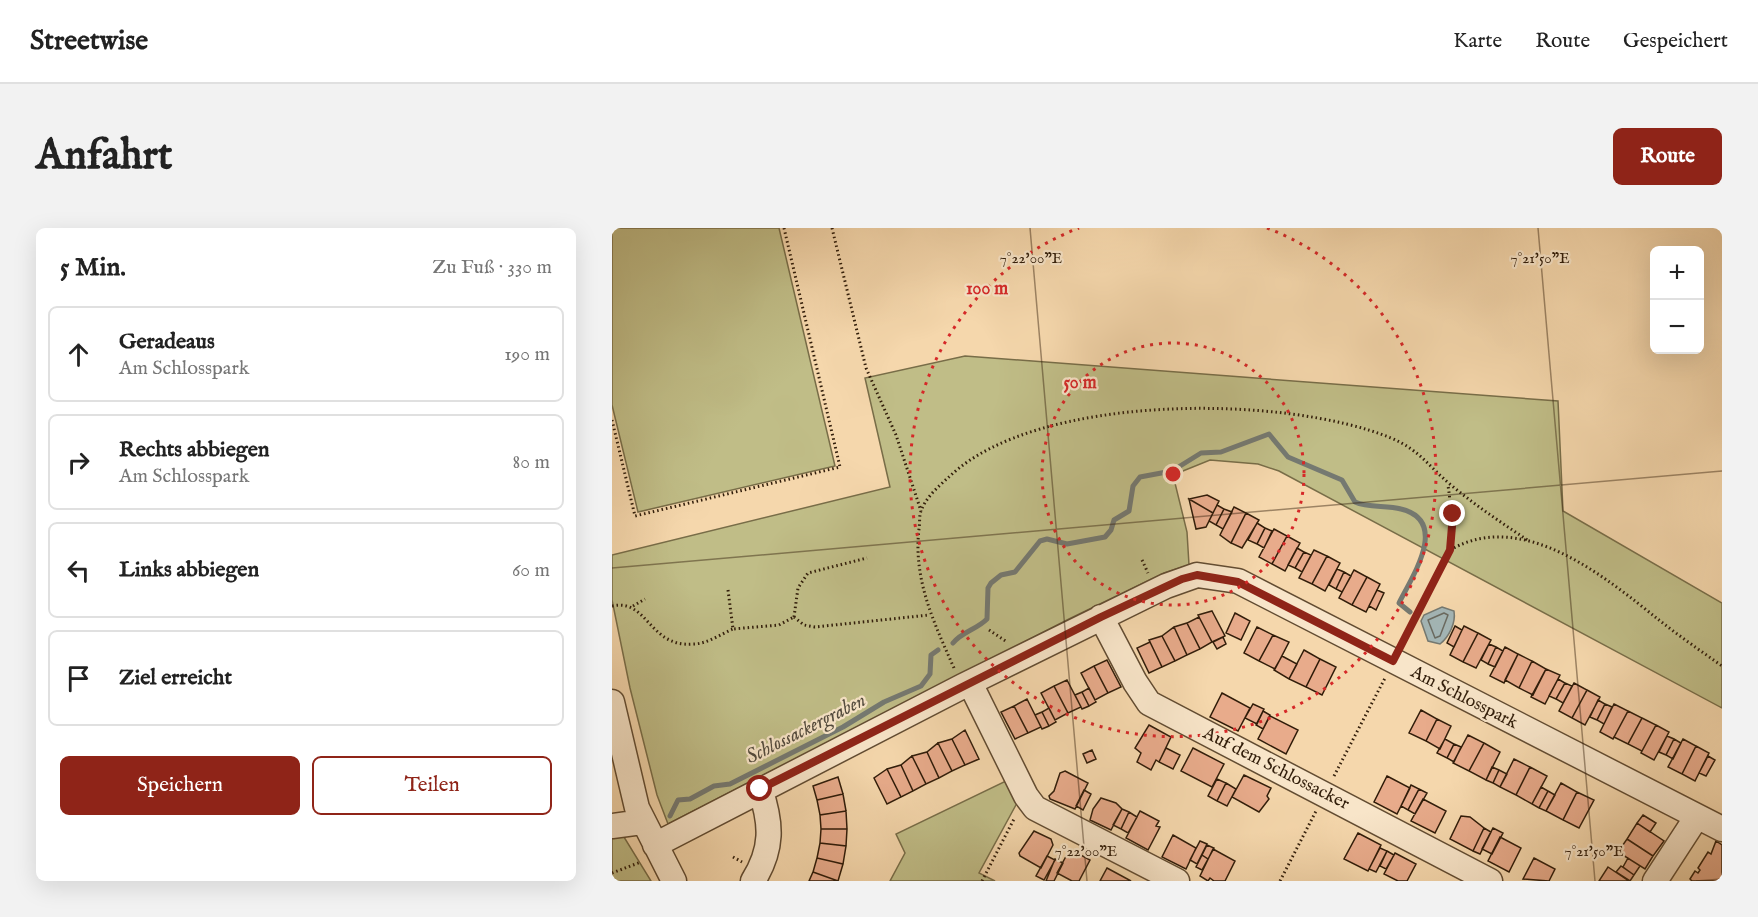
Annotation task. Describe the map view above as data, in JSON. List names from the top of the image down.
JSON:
{
  "streets": {
    "street": ["Am Schlosspark", "Auf dem Schlossacker"]
  },
  "crossings": [
    ["Am Schlosspark", "Auf dem Schlossacker"]
  ],
  "water": ["Schlossackergraben"],
  "page": {
    "header": "Streetwise",
    "nav": ["Karte", "Route", "Gespeichert"],
    "buttons": [
      "Route",
      ["Speichern", "Teilen"]
    ],
    "title": "Anfahrt",
    "heading": ["5 Min.", "Zu Fuß · 330 m"],
    "map_buttons": ["+", "−"],
    "list": [
      ["Geradeaus", "Am Schlosspark", "190 m"],
      ["Rechts abbiegen", "Am Schlosspark", "80 m"],
      ["Links abbiegen", "60 m"],
      "Ziel erreicht"
    ]
  },
  "coordinates": ["7°22'00\"E", "7°21'50\"E"],
  "rings": ["100 m", "50 m"]
}
